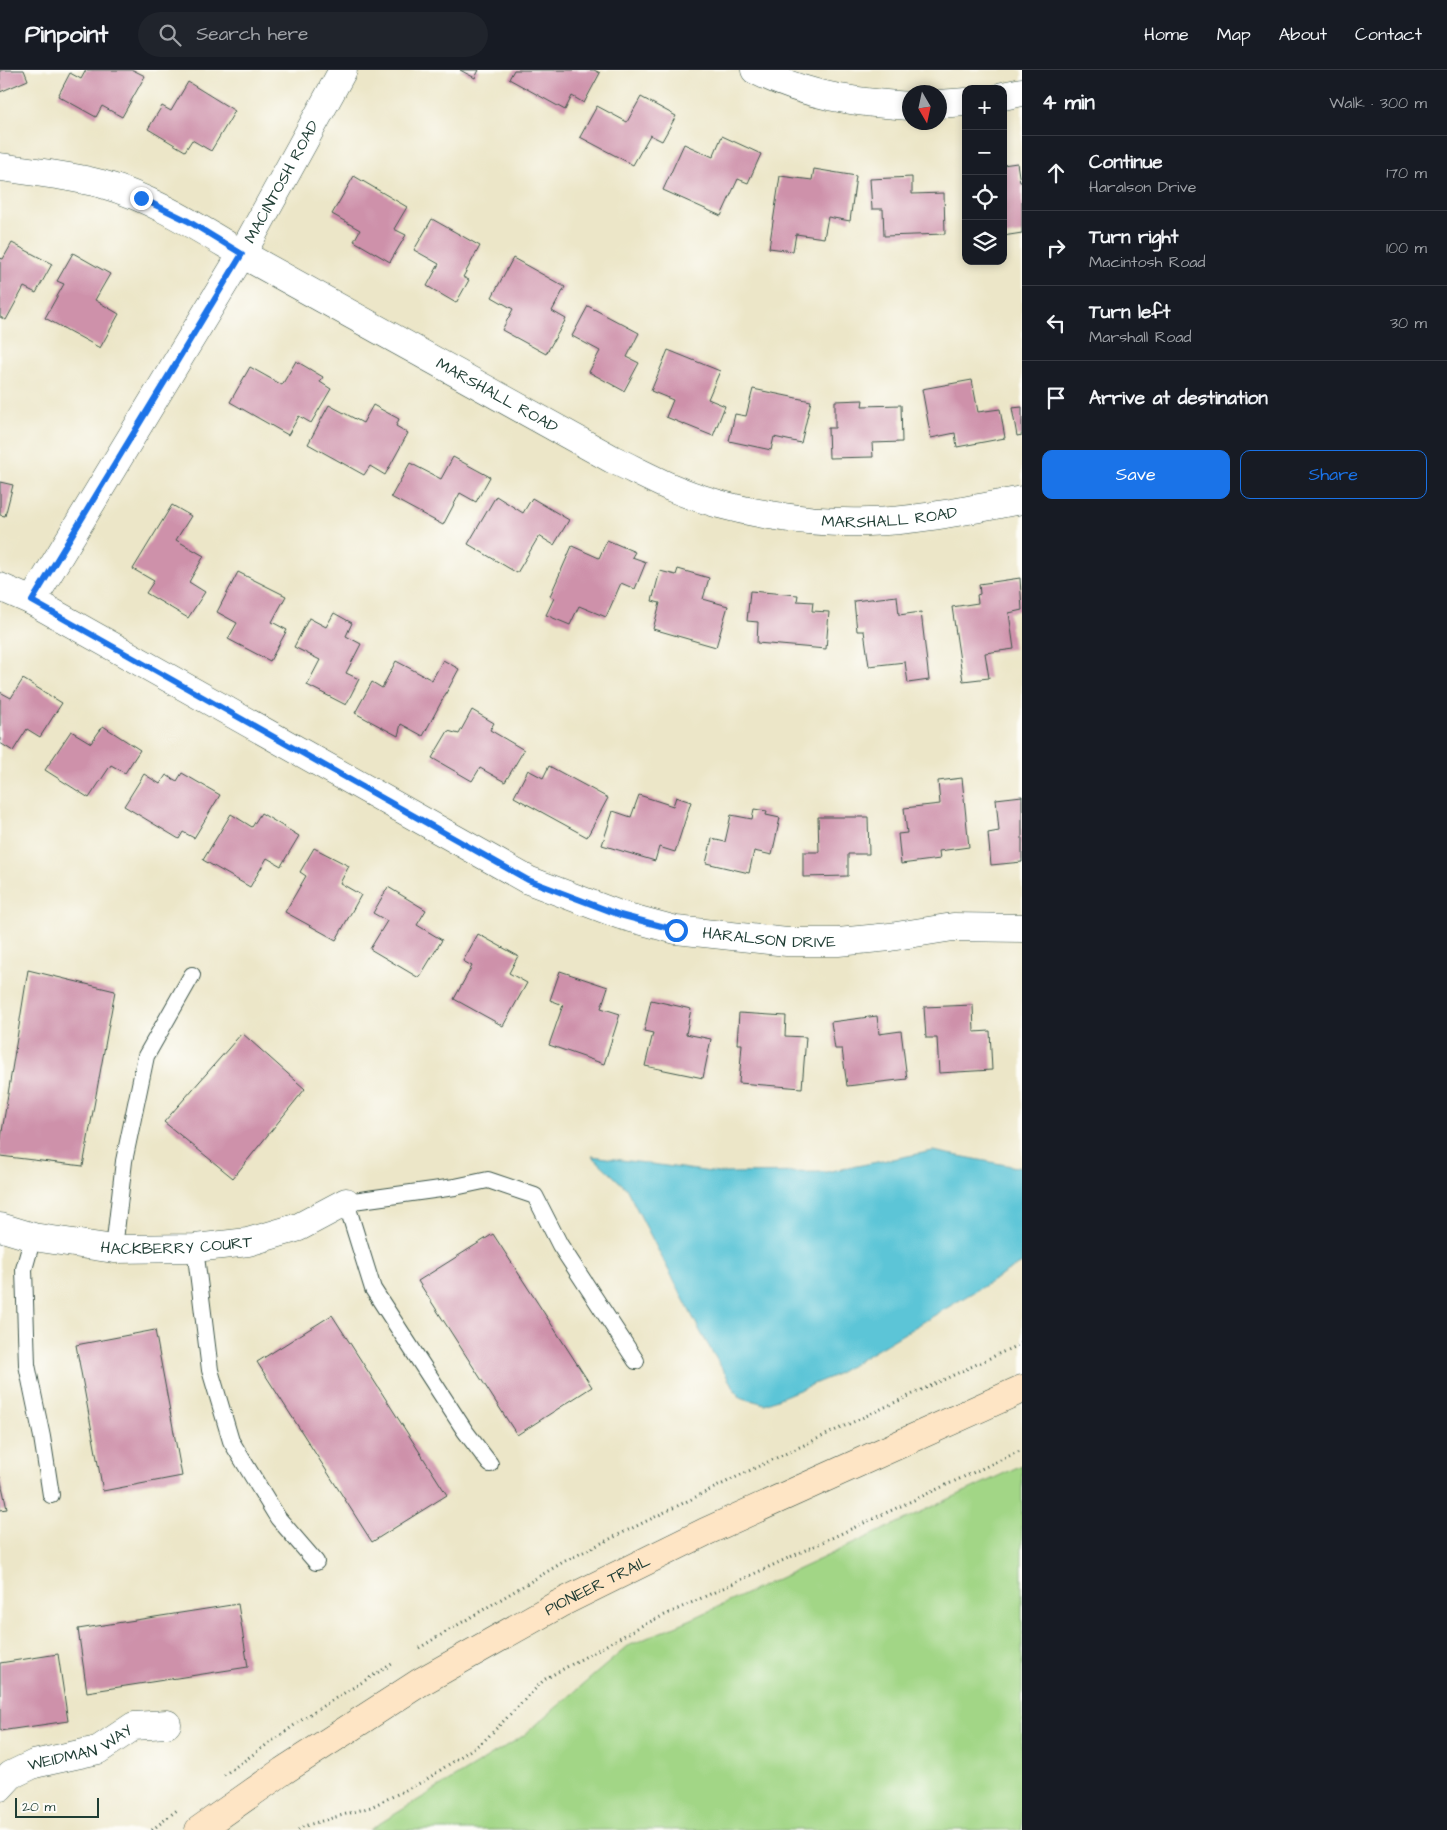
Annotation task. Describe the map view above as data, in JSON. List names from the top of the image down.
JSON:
{
  "streets": {
    "main road": ["PIONEER TRAIL"],
    "street": [
      "MACINTOSH ROAD",
      "MARSHALL ROAD",
      "HARALSON DRIVE",
      "HACKBERRY COURT",
      "WEIDMAN WAY"
    ]
  },
  "crossings": [
    ["MACINTOSH ROAD", "MARSHALL ROAD"],
    ["MACINTOSH ROAD", "HARALSON DRIVE"]
  ],
  "scale_bar": "20 m",
  "north": "bottom",
  "page": {
    "header": "Pinpoint",
    "search": "Search here",
    "nav": [
      "Home",
      "Map",
      "About",
      "Contact"
    ],
    "heading": ["4 min", "Walk · 300 m"],
    "map_buttons": ["+", "−"],
    "list": [
      ["Continue", "Haralson Drive", "170 m"],
      ["Turn right", "Macintosh Road", "100 m"],
      ["Turn left", "Marshall Road", "30 m"],
      "Arrive at destination"
    ],
    "buttons": ["Save", "Share"],
    "scale": "20 m"
  }
}
